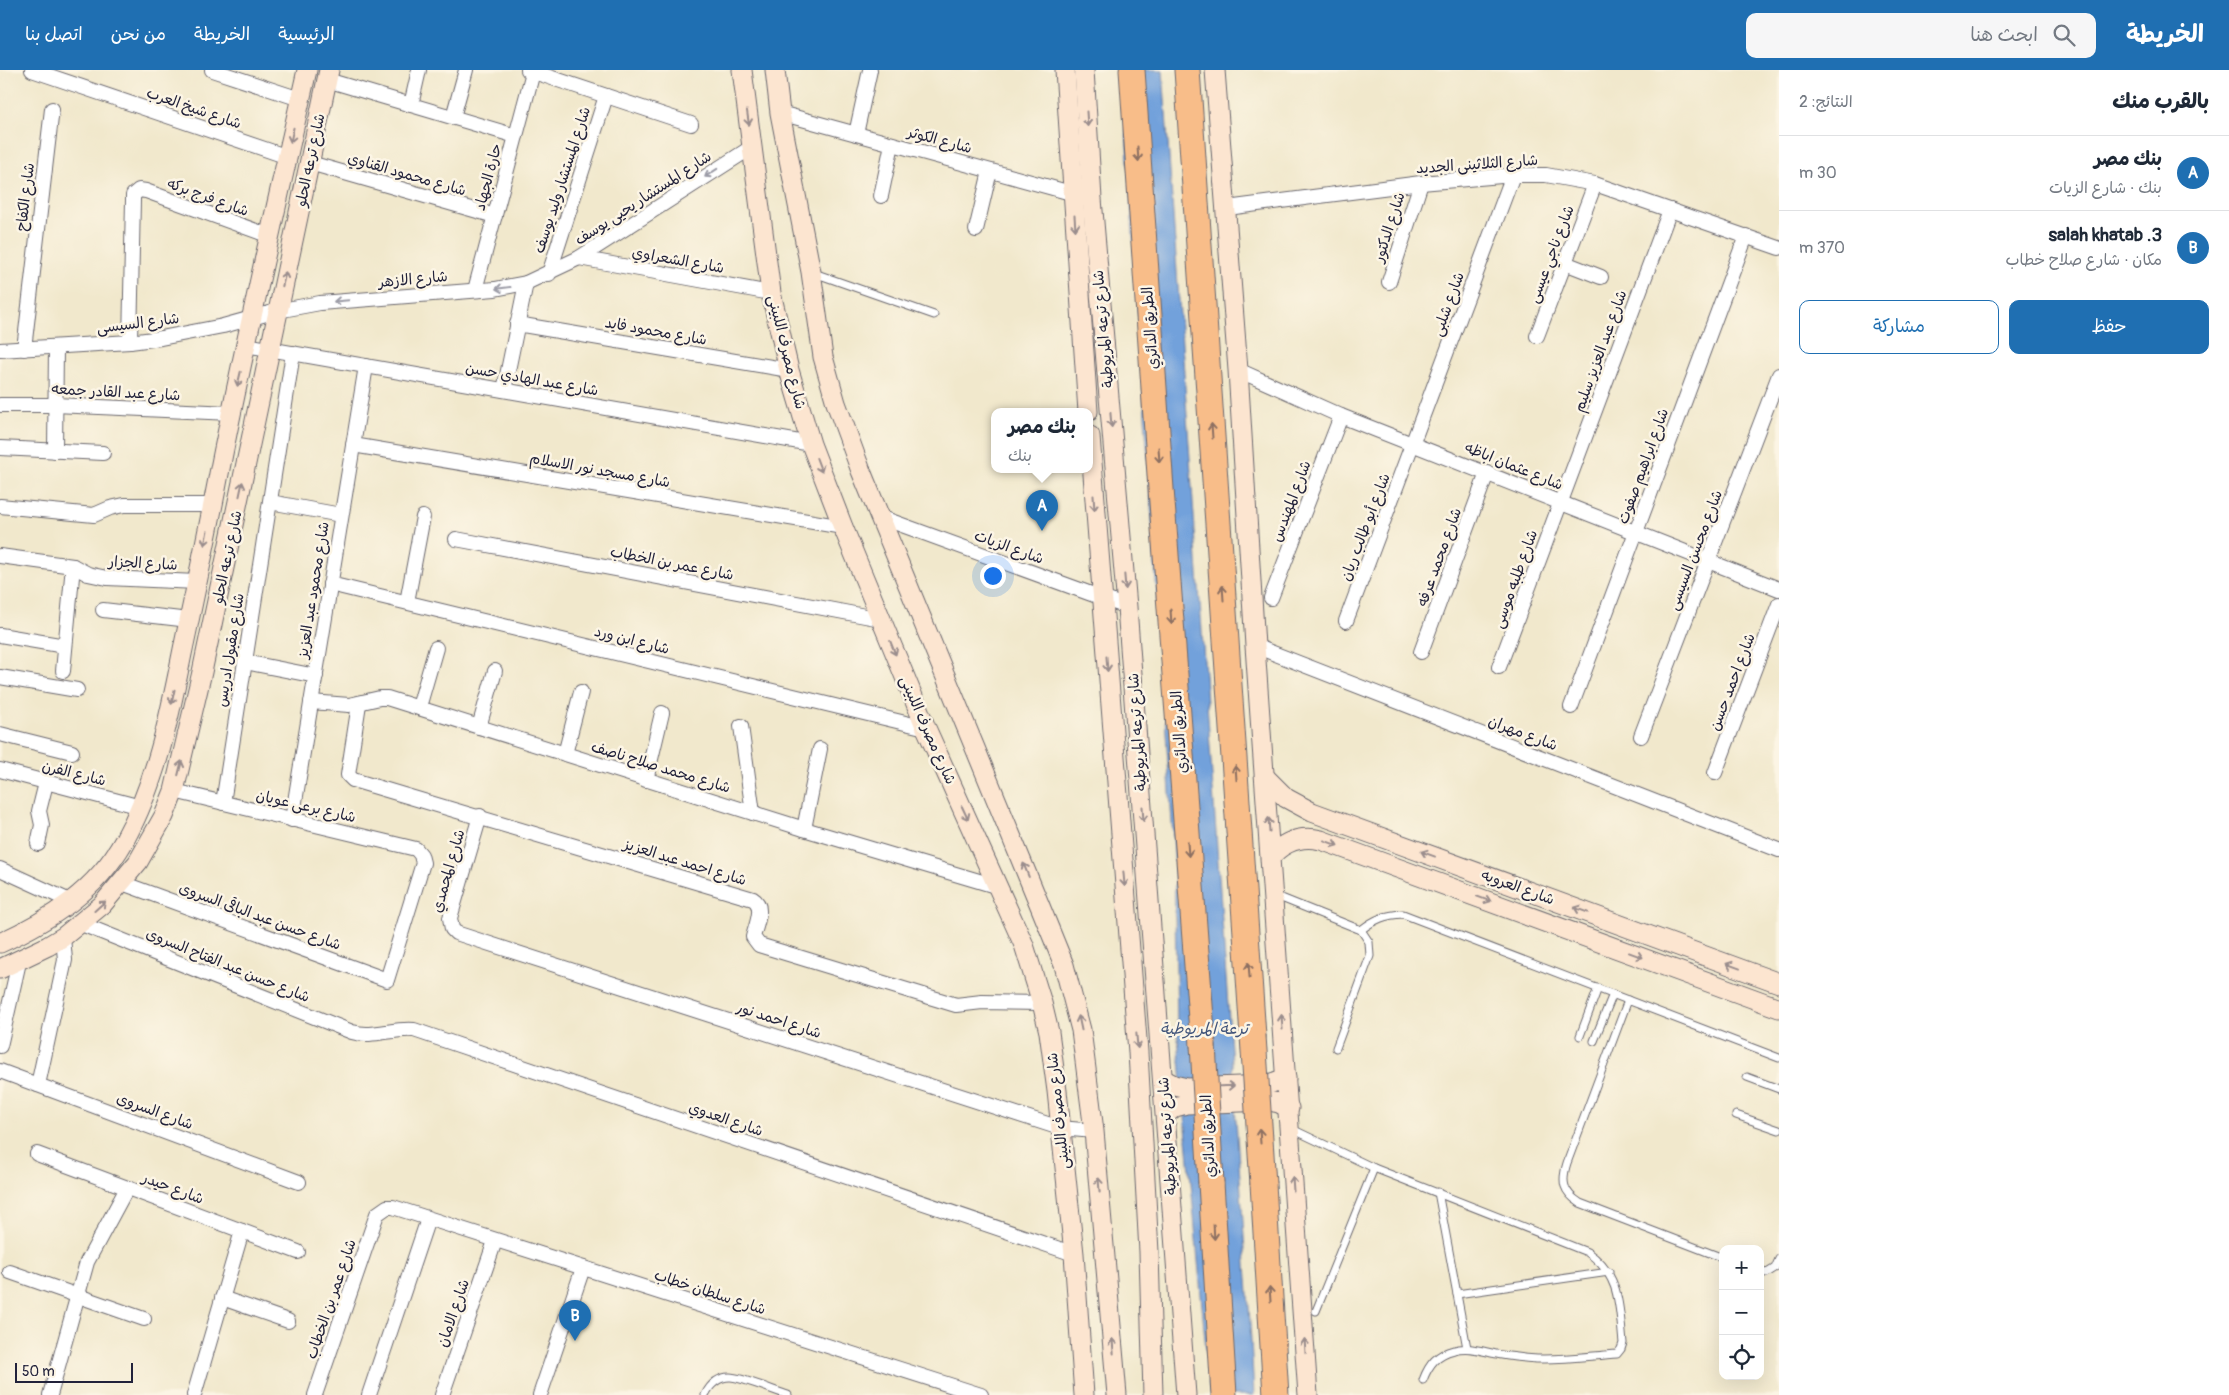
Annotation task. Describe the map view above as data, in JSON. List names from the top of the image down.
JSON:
{
  "streets": {
    "highway": ["الطريق الدائري"],
    "main road": [
      "شارع ترعه الحلو",
      "شارع ترعه المريوطية",
      "شارع مصرف اللبينى",
      "شارع العروبه"
    ],
    "street": [
      "شارع شيخ العرب",
      "شارع الكوثر",
      "شارع الثلاثينى الجديد",
      "شارع محمود القناوي",
      "حارة الجهاد",
      "شارع المستشار وليد يوسف",
      "شارع الكفاح",
      "شارع فرج بركه",
      "شارع المستشار يحيى يوسف",
      "شارع الدكتور",
      "شارع ناجي عيسى",
      "شارع الشعراوي",
      "شارع الازهر",
      "شارع شلبى",
      "شارع السيسى",
      "شارع محمود فايد",
      "شارع عبد العزيز سليم",
      "شارع عبد الهادي حسن",
      "شارع عبد القادر جمعه",
      "شارع عثمان اباظه",
      "شارع ابراهيم صفوت",
      "شارع مسجد نور الاسلام",
      "شارع المهندس",
      "شارع أبو طالب ريان",
      "شارع الزيات",
      "شارع محسن السيسى",
      "شارع محمد عرفه",
      "شارع الجزار",
      "شارع عمر بن الخطاب",
      "شارع طلبه موسى",
      "شارع محمود عبد العزيز",
      "شارع ابن ورد",
      "شارع مقبول ادريس",
      "شارع احمد حسن",
      "شارع مهران",
      "شارع محمد صلاح ناصف",
      "شارع الفرن",
      "شارع برعى عويان",
      "شارع احمد عبد العزيز",
      "شارع المحمدي",
      "شارع حسن عبد الباقى السروى",
      "شارع حسن عبد الفتاح السروى",
      "شارع احمد نور",
      "شارع السروى",
      "شارع العدوي",
      "شارع حيدر",
      "شارع سلطان خطاب",
      "شارع الامان"
    ]
  },
  "crossings": [
    ["شارع شيخ العرب", "شارع ترعه الحلو"],
    ["شارع الكوثر", "شارع ترعه المريوطية"],
    ["شارع ترعه الحلو", "شارع محمود القناوي"],
    ["شارع ترعه الحلو", "شارع فرج بركه"],
    ["شارع ترعه الحلو", "شارع الازهر"],
    ["شارع ترعه الحلو", "شارع السيسى"],
    ["شارع ترعه الحلو", "شارع عبد الهادي حسن"],
    ["شارع ترعه الحلو", "شارع عبد القادر جمعه"],
    ["شارع ترعه الحلو", "شارع الجزار"],
    ["شارع ترعه الحلو", "شارع الفرن"],
    ["شارع ترعه الحلو", "شارع برعى عويان"],
    ["شارع ترعه الحلو", "شارع حسن عبد الباقى السروى"],
    ["شارع ترعه الحلو", "شارع حسن عبد الفتاح السروى"],
    ["شارع الثلاثينى الجديد", "شارع الدكتور"],
    ["شارع الثلاثينى الجديد", "شارع ناجي عيسى"],
    ["شارع الثلاثينى الجديد", "شارع شلبى"],
    ["شارع الثلاثينى الجديد", "شارع عبد العزيز سليم"],
    ["شارع الثلاثينى الجديد", "شارع ابراهيم صفوت"],
    ["شارع محمود القناوي", "حارة الجهاد"],
    ["حارة الجهاد", "شارع الازهر"],
    ["شارع المستشار وليد يوسف", "شارع المستشار يحيى يوسف"],
    ["شارع المستشار وليد يوسف", "شارع الازهر"],
    ["شارع الكفاح", "شارع السيسى"],
    ["شارع فرج بركه", "شارع السيسى"],
    ["شارع المستشار يحيى يوسف", "شارع الشعراوي"],
    ["شارع المستشار يحيى يوسف", "شارع الازهر"],
    ["شارع المستشار يحيى يوسف", "شارع مصرف اللبينى"],
    ["شارع الشعراوي", "شارع مصرف اللبينى"],
    ["شارع الازهر", "شارع السيسى"],
    ["شارع شلبى", "شارع عثمان اباظه"],
    ["شارع شلبى", "شارع أبو طالب ريان"],
    ["شارع ترعه المريوطية", "شارع الزيات"],
    ["شارع محمود فايد", "شارع مصرف اللبينى"],
    ["شارع عبد العزيز سليم", "شارع عثمان اباظه"],
    ["شارع عبد العزيز سليم", "شارع طلبه موسى"],
    ["شارع مصرف اللبينى", "شارع عبد الهادي حسن"],
    ["شارع مصرف اللبينى", "شارع مسجد نور الاسلام"],
    ["شارع مصرف اللبينى", "شارع عمر بن الخطاب"],
    ["شارع مصرف اللبينى", "شارع ابن ورد"],
    ["شارع مصرف اللبينى", "شارع محمد صلاح ناصف"],
    ["شارع مصرف اللبينى", "شارع احمد عبد العزيز"],
    ["شارع مصرف اللبينى", "شارع احمد نور"],
    ["شارع مصرف اللبينى", "شارع العدوي"],
    ["شارع عبد الهادي حسن", "شارع محمود عبد العزيز"],
    ["شارع عبد الهادي حسن", "شارع مقبول ادريس"],
    ["شارع عثمان اباظه", "شارع ابراهيم صفوت"],
    ["شارع عثمان اباظه", "شارع المهندس"],
    ["شارع عثمان اباظه", "شارع أبو طالب ريان"],
    ["شارع عثمان اباظه", "شارع محسن السيسى"],
    ["شارع عثمان اباظه", "شارع محمد عرفه"],
    ["شارع عثمان اباظه", "شارع طلبه موسى"],
    ["شارع مسجد نور الاسلام", "شارع محمود عبد العزيز"],
    ["شارع عمر بن الخطاب", "شارع سلطان خطاب"],
    ["شارع محمود عبد العزيز", "شارع ابن ورد"],
    ["شارع محمود عبد العزيز", "شارع محمد صلاح ناصف"],
    ["شارع محمود عبد العزيز", "شارع برعى عويان"],
    ["شارع مقبول ادريس", "شارع برعى عويان"],
    ["شارع محمد صلاح ناصف", "شارع احمد عبد العزيز"],
    ["شارع برعى عويان", "شارع حسن عبد الباقى السروى"],
    ["شارع احمد عبد العزيز", "شارع المحمدي"],
    ["شارع المحمدي", "شارع احمد نور"],
    ["شارع حسن عبد الفتاح السروى", "شارع العدوي"],
    ["شارع سلطان خطاب", "شارع الامان"]
  ],
  "one_way": ["شارع المستشار يحيى يوسف", "شارع الازهر"],
  "water": ["ترعة المريوطية"],
  "scale_bar": "50 m",
  "page": {
    "header": "الخريطة",
    "search": "ابحث هنا",
    "nav": [
      "الرئيسية",
      "الخريطة",
      "من نحن",
      "اتصل بنا"
    ],
    "heading": ["بالقرب منك", "النتائج: 2"],
    "list": [
      {
        "mark": "A",
        "name": "بنك مصر",
        "note": "بنك · شارع الزيات",
        "value": "30 m"
      },
      {
        "mark": "B",
        "name": "3. salah khatab",
        "note": "مكان · شارع صلاح خطاب",
        "value": "370 m"
      }
    ],
    "buttons": ["حفظ", "مشاركة"],
    "popup": ["بنك مصر", "بنك"],
    "pins": ["A", "B"],
    "map_buttons": ["+", "−"],
    "scale": "50 m"
  }
}
